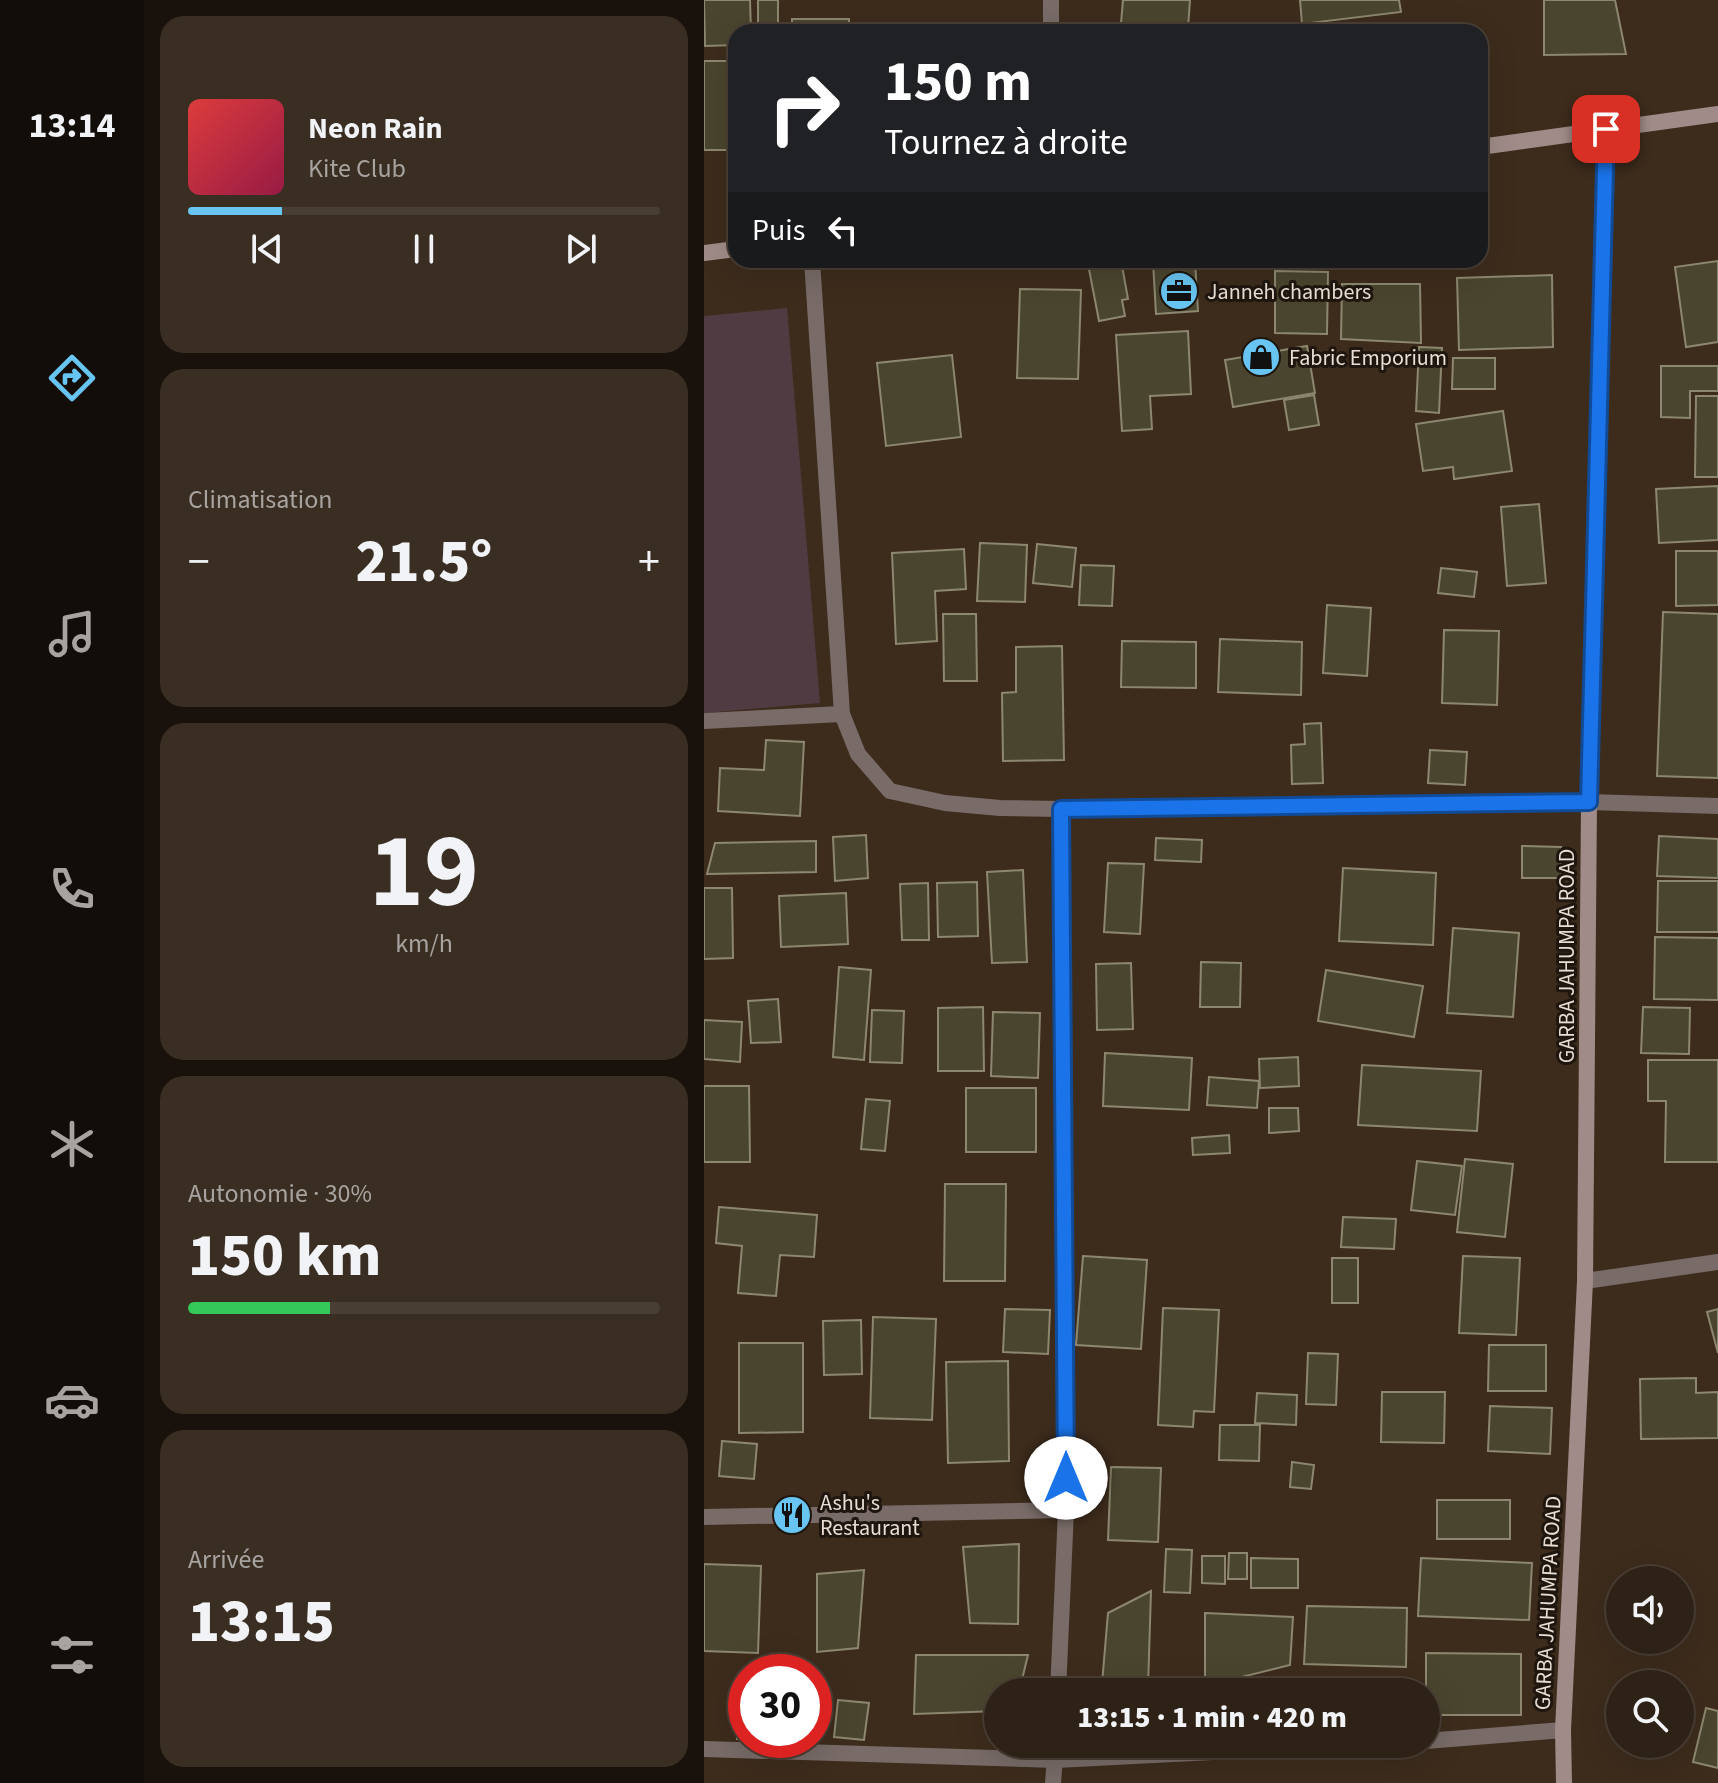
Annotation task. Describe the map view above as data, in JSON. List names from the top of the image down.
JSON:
{
  "streets": {
    "street": ["GARBA JAHUMPA ROAD"]
  },
  "places": {
    "office": ["Janneh chambers"],
    "shop": ["Fabric Emporium"],
    "restaurant": ["Ashu's Restaurant"]
  },
  "page": {
    "tabs": "13:14",
    "turn": ["150 m", "Tournez à droite"],
    "song": ["Neon Rain", "Kite Club"],
    "then": "Puis",
    "tile": [
      "Climatisation",
      ["19", "km/h"],
      ["Autonomie · 30%", "150 km"],
      ["Arrivée", "13:15"]
    ],
    "heat": ["−", "21.5°", "+"],
    "limit": "30",
    "trip": "13:15 · 1 min · 420 m"
  }
}
